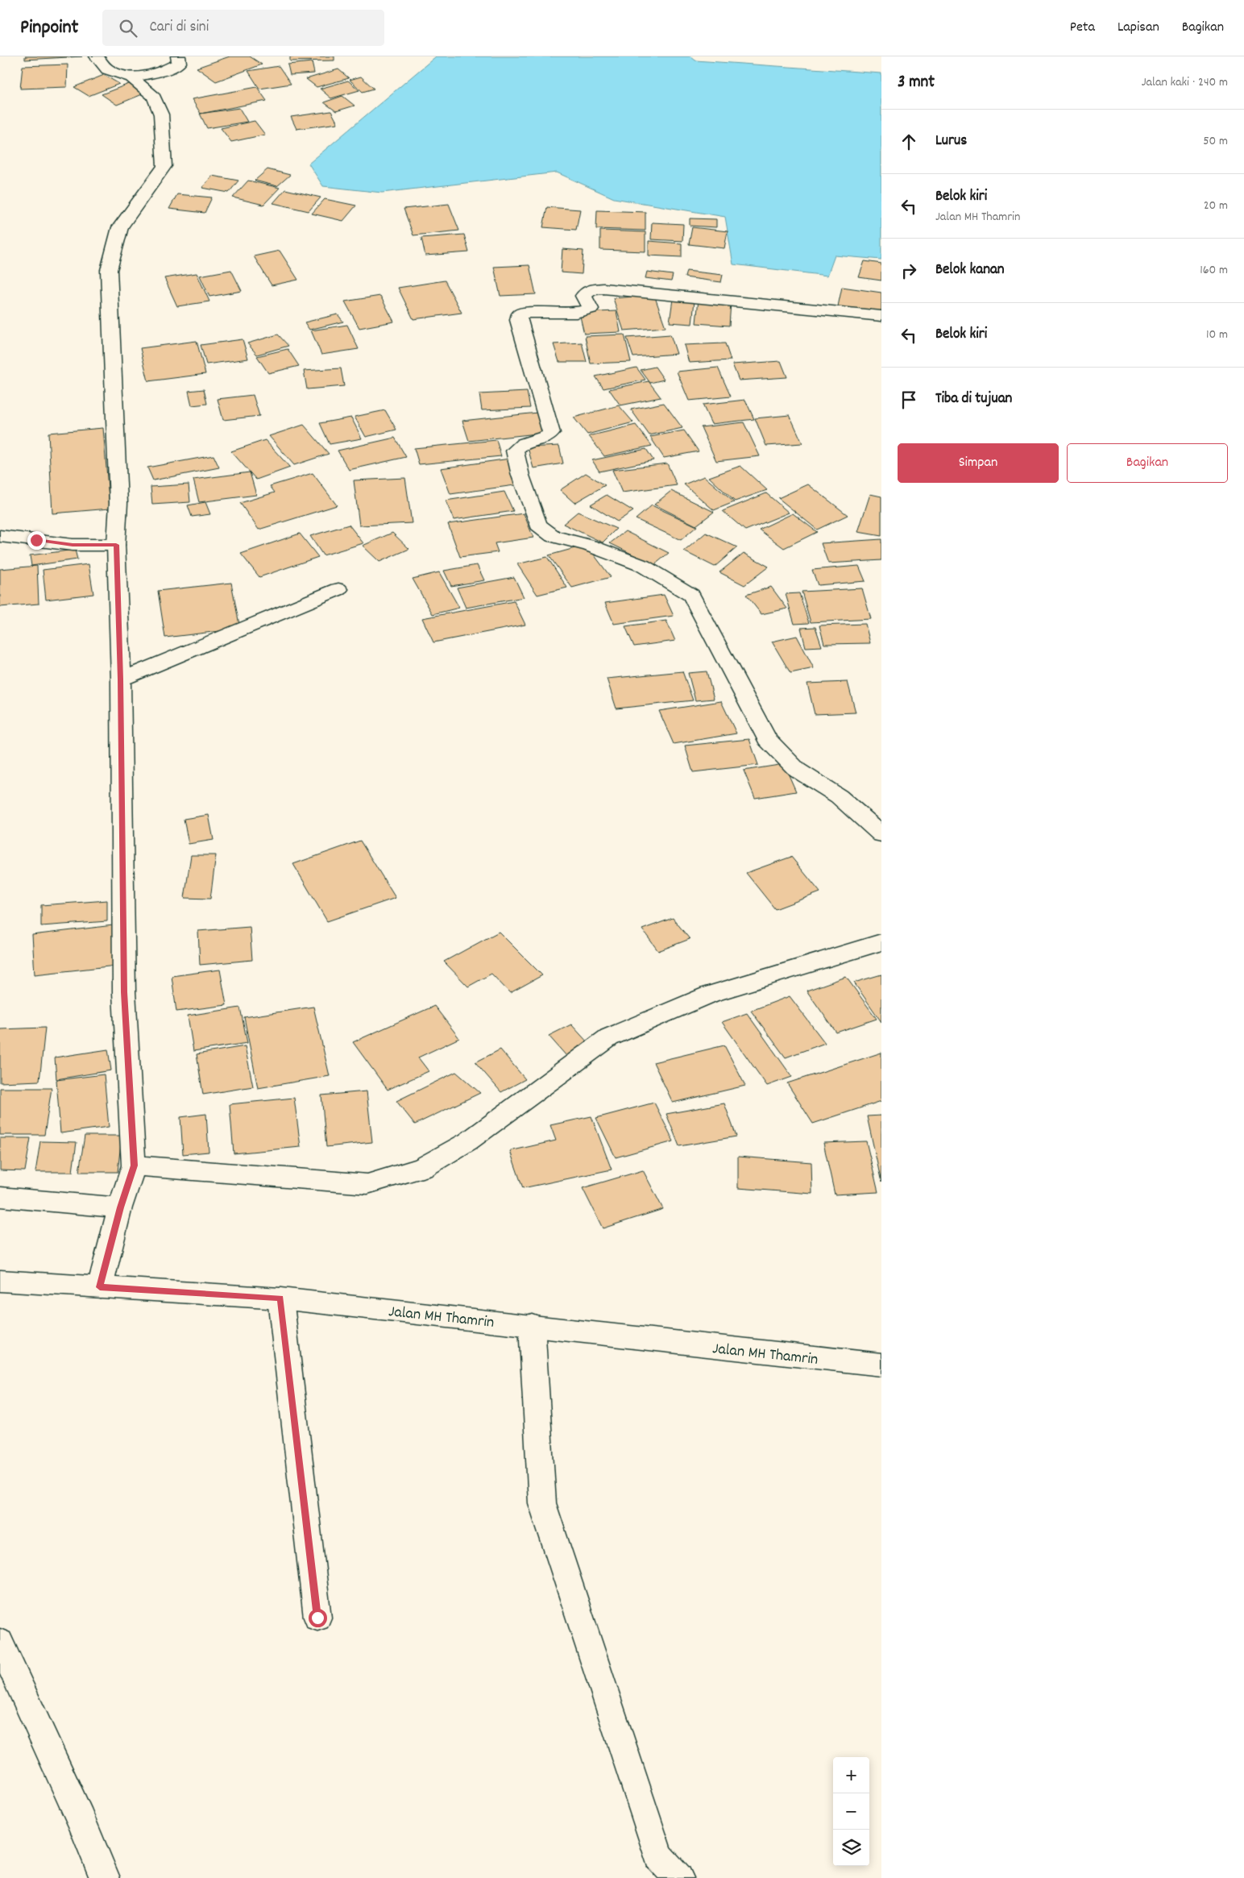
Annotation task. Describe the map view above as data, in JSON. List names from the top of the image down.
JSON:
{
  "streets": {
    "street": ["Jalan MH Thamrin"]
  },
  "page": {
    "header": "Pinpoint",
    "search": "Cari di sini",
    "nav": ["Peta", "Lapisan", "Bagikan"],
    "heading": ["3 mnt", "Jalan kaki · 240 m"],
    "list": [
      ["Lurus", "50 m"],
      ["Belok kiri", "Jalan MH Thamrin", "20 m"],
      ["Belok kanan", "160 m"],
      ["Belok kiri", "10 m"],
      "Tiba di tujuan"
    ],
    "buttons": ["Simpan", "Bagikan"],
    "map_buttons": ["+", "−"]
  }
}
